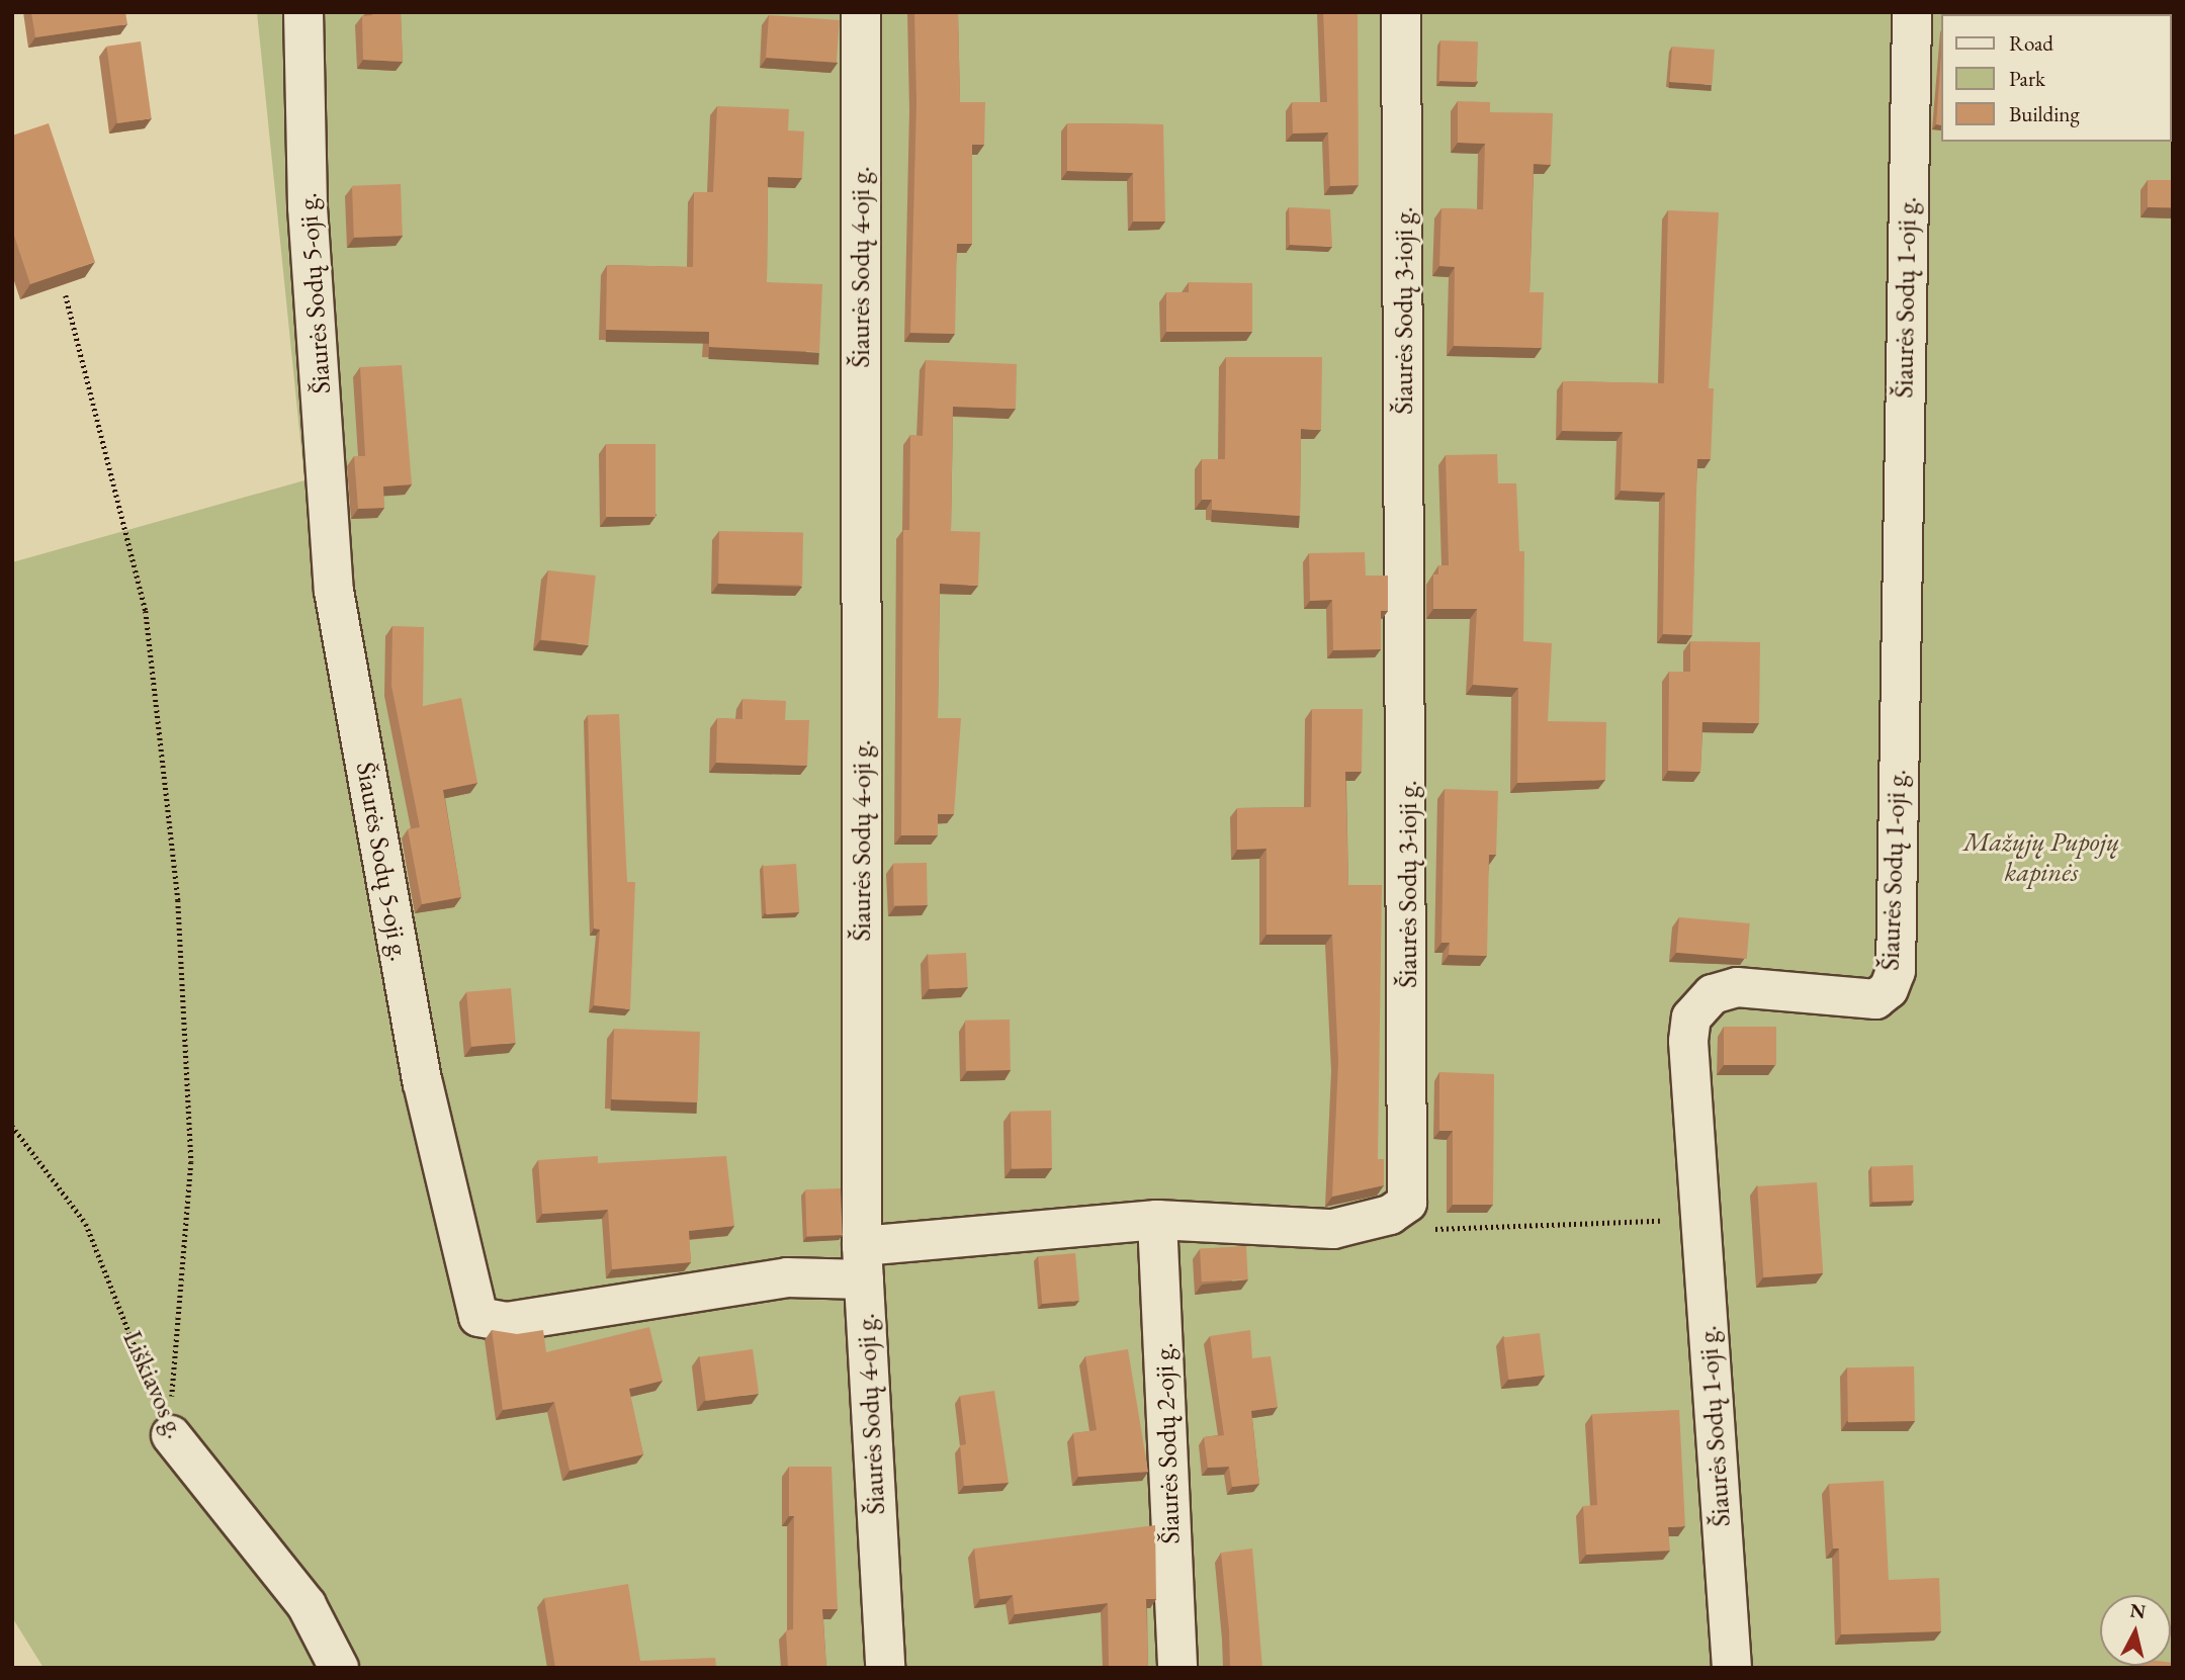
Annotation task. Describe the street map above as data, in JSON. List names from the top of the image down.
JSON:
{
  "streets": {
    "street": [
      "Šiaurės Sodų 4-oji g.",
      "Šiaurės Sodų 5-oji g.",
      "Šiaurės Sodų 1-oji g.",
      "Šiaurės Sodų 3-ioji g.",
      "Liškiavos g.",
      "Šiaurės Sodų 2-oji g."
    ]
  },
  "crossings": [
    ["Šiaurės Sodų 4-oji g.", "Šiaurės Sodų 5-oji g."]
  ],
  "parks": ["Mažųjų Pupojų kapinės"],
  "legend": ["Road", "Park", "Building"],
  "north": "top"
}
